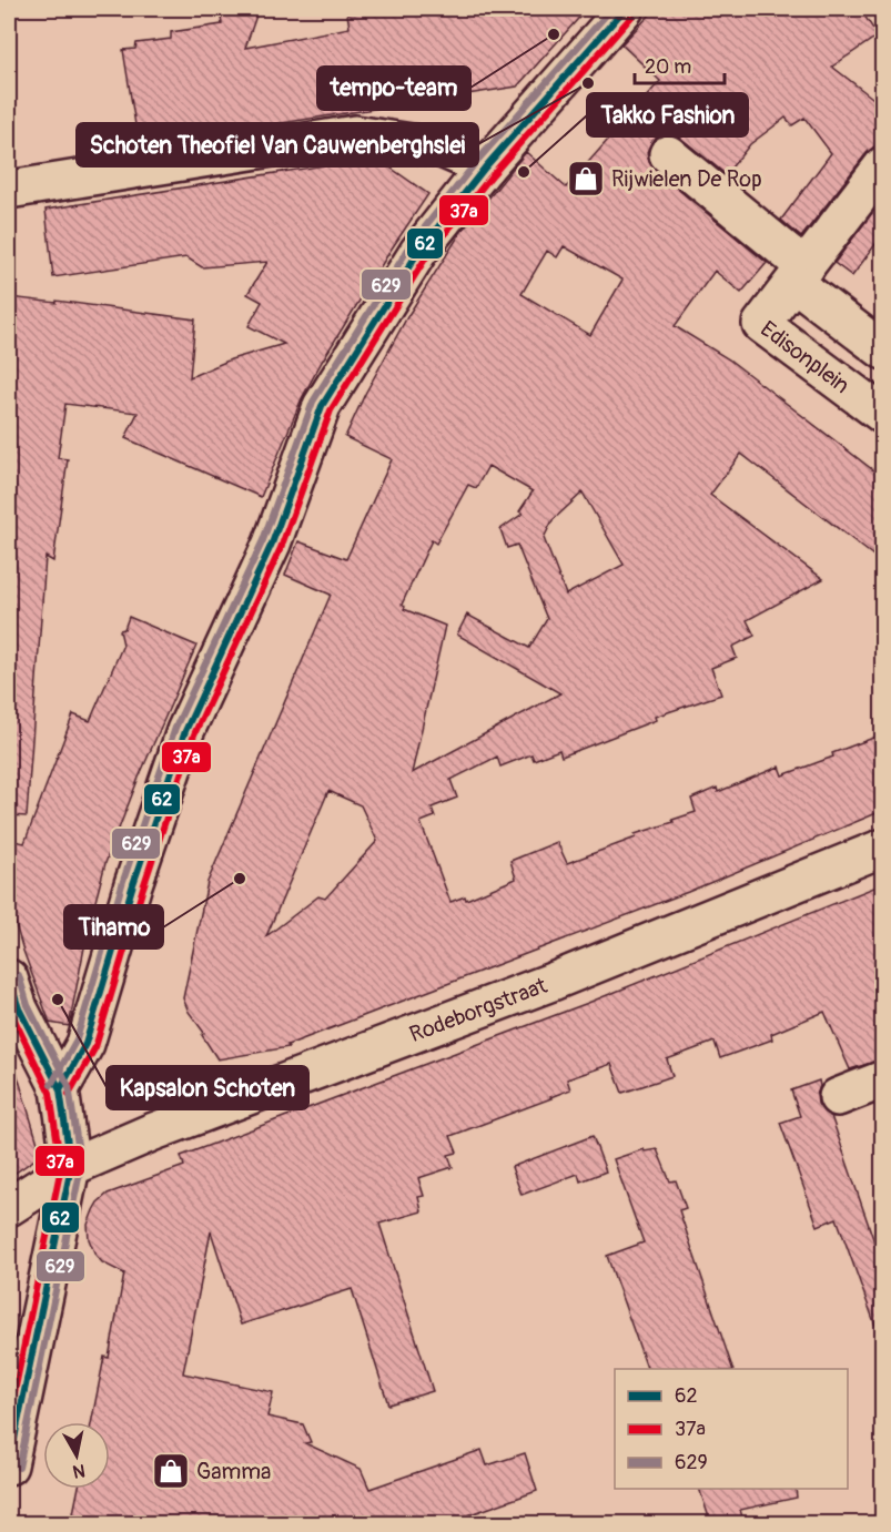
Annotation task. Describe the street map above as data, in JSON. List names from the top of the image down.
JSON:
{
  "streets": {
    "street": ["Edisonplein", "Rodeborgstraat"]
  },
  "places": {
    "other": [
      "tempo-team",
      "Schoten Theofiel Van Cauwenberghslei",
      "Takko Fashion",
      "Tihamo",
      "Kapsalon Schoten"
    ],
    "shop": ["Rijwielen De Rop", "Gamma"]
  },
  "lines": ["transit line 62", "transit line 629", "transit line 37a"],
  "legend": ["62", "37a", "629"],
  "scale_bar": "20 m",
  "north": "bottom"
}
